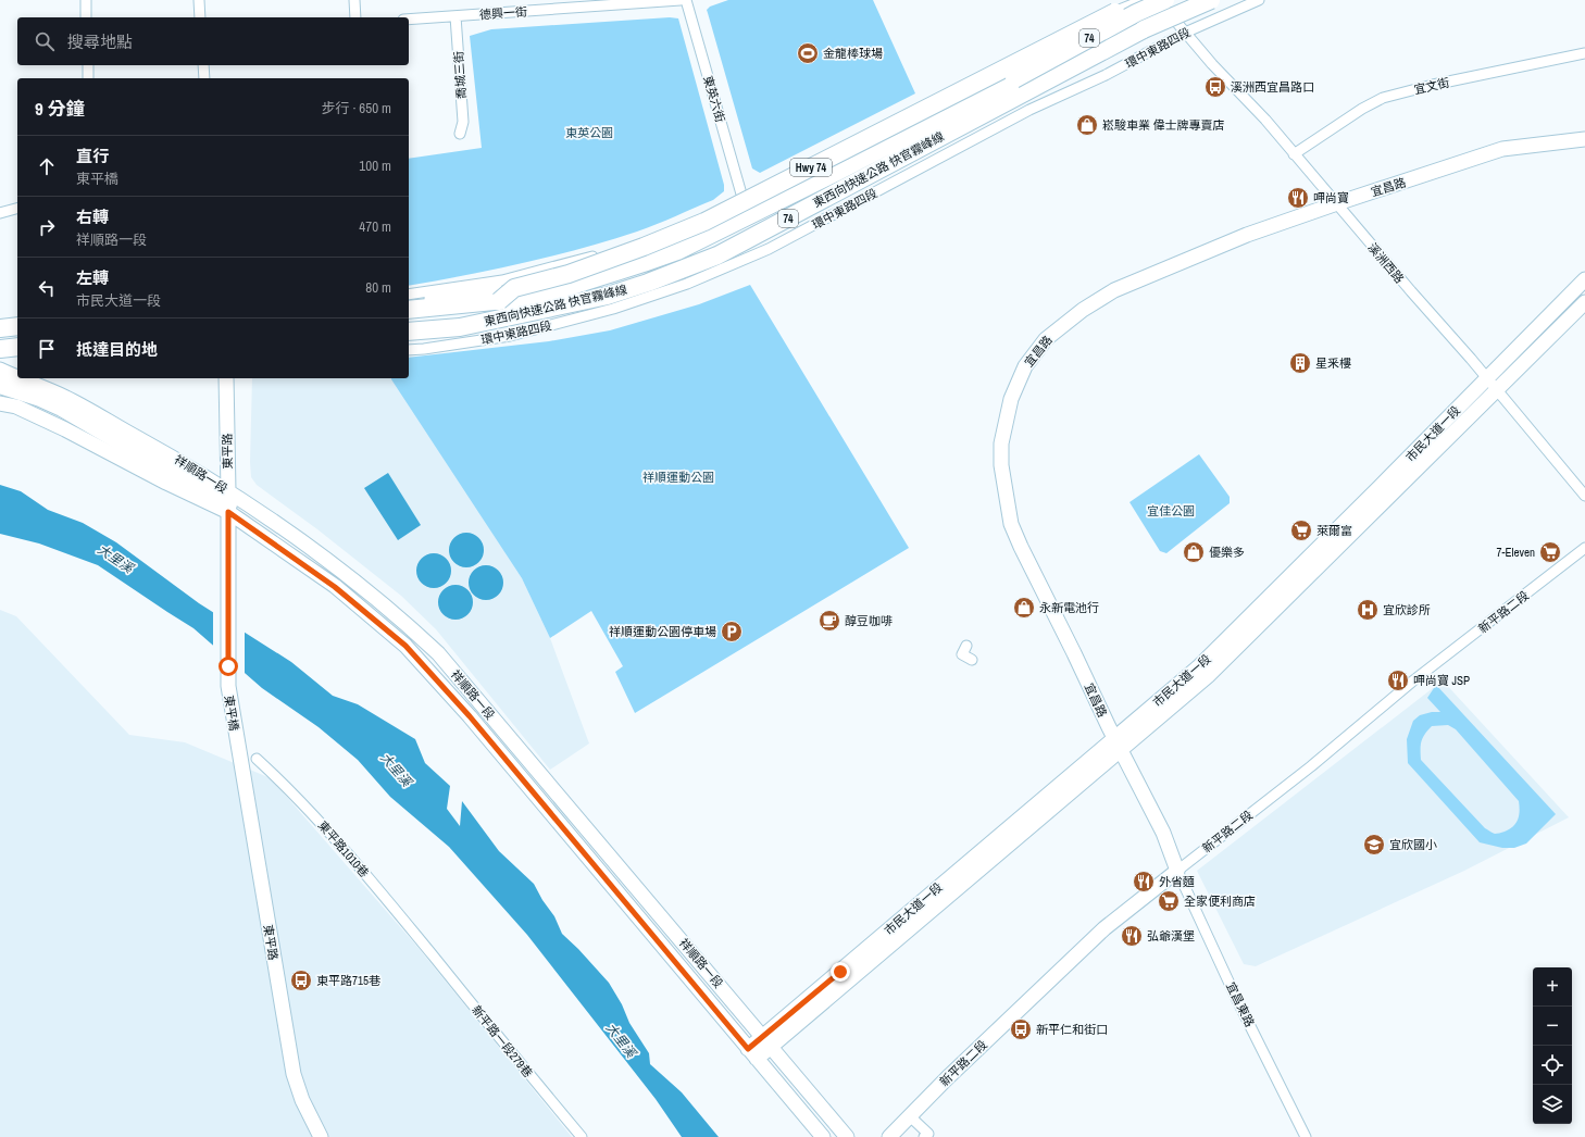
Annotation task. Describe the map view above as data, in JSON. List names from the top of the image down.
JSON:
{
  "streets": {
    "highway": ["74", "Hwy 74", "東西向快速公路 快官霧峰線"],
    "street": [
      "德興一街",
      "環中東路四段",
      "喬城三街",
      "宜文街",
      "東英六街",
      "宜昌路",
      "溪洲西路",
      "市民大道一段",
      "東平路",
      "祥順路一段",
      "新平路二段",
      "東平橋",
      "東平路1010巷",
      "宜昌東路",
      "新平路一段279巷"
    ]
  },
  "crossings": [
    ["德興一街", "喬城三街"],
    ["環中東路四段", "溪洲西路"],
    ["宜文街", "溪洲西路"],
    ["Hwy 74", "東西向快速公路 快官霧峰線"],
    ["宜昌路", "溪洲西路"],
    ["宜昌路", "市民大道一段"],
    ["宜昌路", "新平路二段"],
    ["宜昌路", "宜昌東路"],
    ["溪洲西路", "市民大道一段"],
    ["市民大道一段", "祥順路一段"],
    ["東平路", "祥順路一段"],
    ["東平路", "東平橋"],
    ["新平路二段", "宜昌東路"],
    ["東平路1010巷", "新平路一段279巷"]
  ],
  "water": ["大里溪"],
  "parks": ["東英公園", "祥順運動公園", "宜佳公園"],
  "places": {
    "sports": ["金龍棒球場"],
    "bus stop": ["溪洲西宜昌路口", "東平路715巷", "新平仁和街口"],
    "shop": ["崧駿車業 偉士牌專賣店", "優樂多", "永新電池行"],
    "restaurant": [
      "呷尚寶",
      "呷尚寶 JSP",
      "外省麵",
      "弘爺漢堡"
    ],
    "building": ["星釆樓"],
    "supermarket": ["萊爾富", "7-Eleven", "全家便利商店"],
    "hospital": ["宜欣診所"],
    "cafe": ["醇豆咖啡"],
    "parking": ["祥順運動公園停車場"],
    "school or university": ["宜欣國小"]
  },
  "page": {
    "search": "搜尋地點",
    "heading": ["9 分鐘", "步行 · 650 m"],
    "list": [
      ["直行", "東平橋", "100 m"],
      ["右轉", "祥順路一段", "470 m"],
      ["左轉", "市民大道一段", "80 m"],
      "抵達目的地"
    ],
    "map_buttons": ["+", "−"]
  }
}
